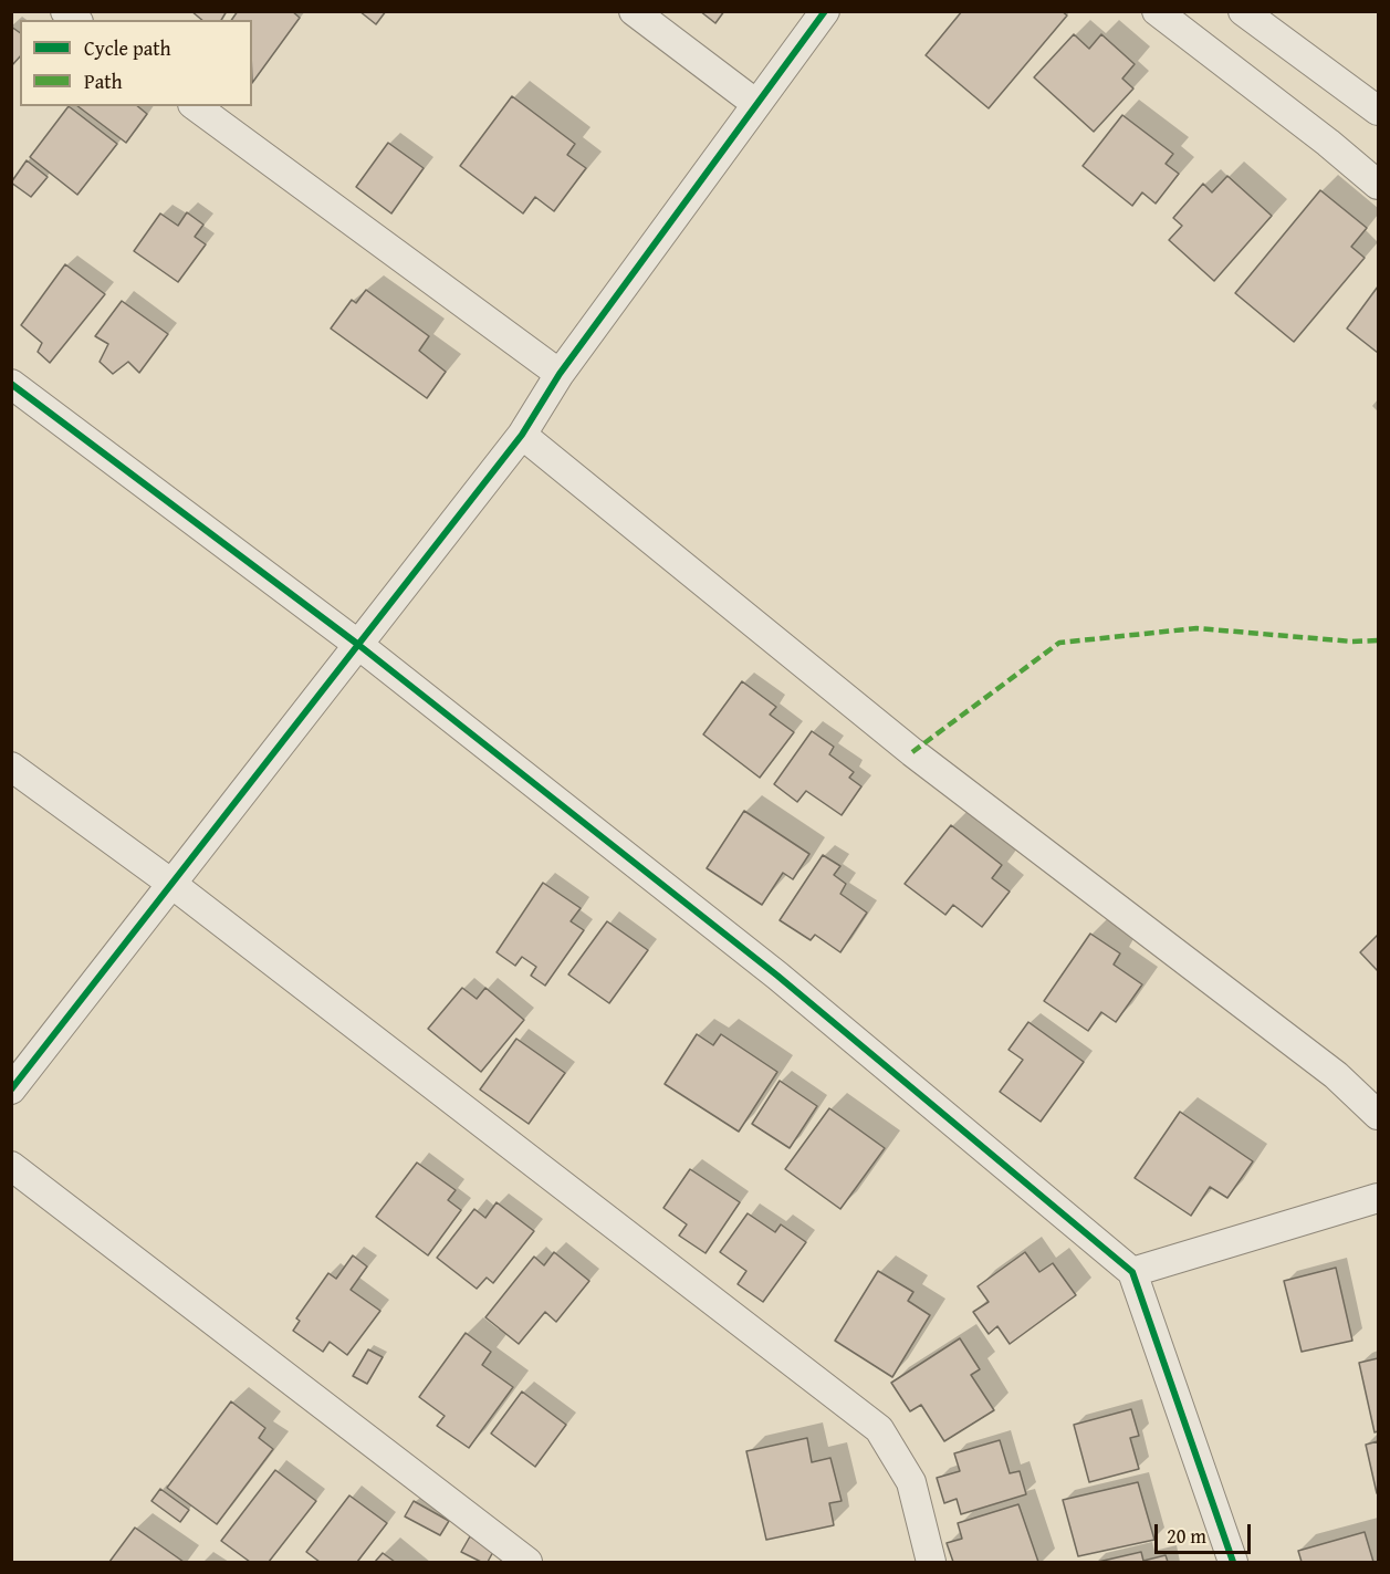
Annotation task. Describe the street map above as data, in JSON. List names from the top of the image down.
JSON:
{
  "legend": ["Cycle path", "Path"],
  "scale_bar": "20 m"
}
